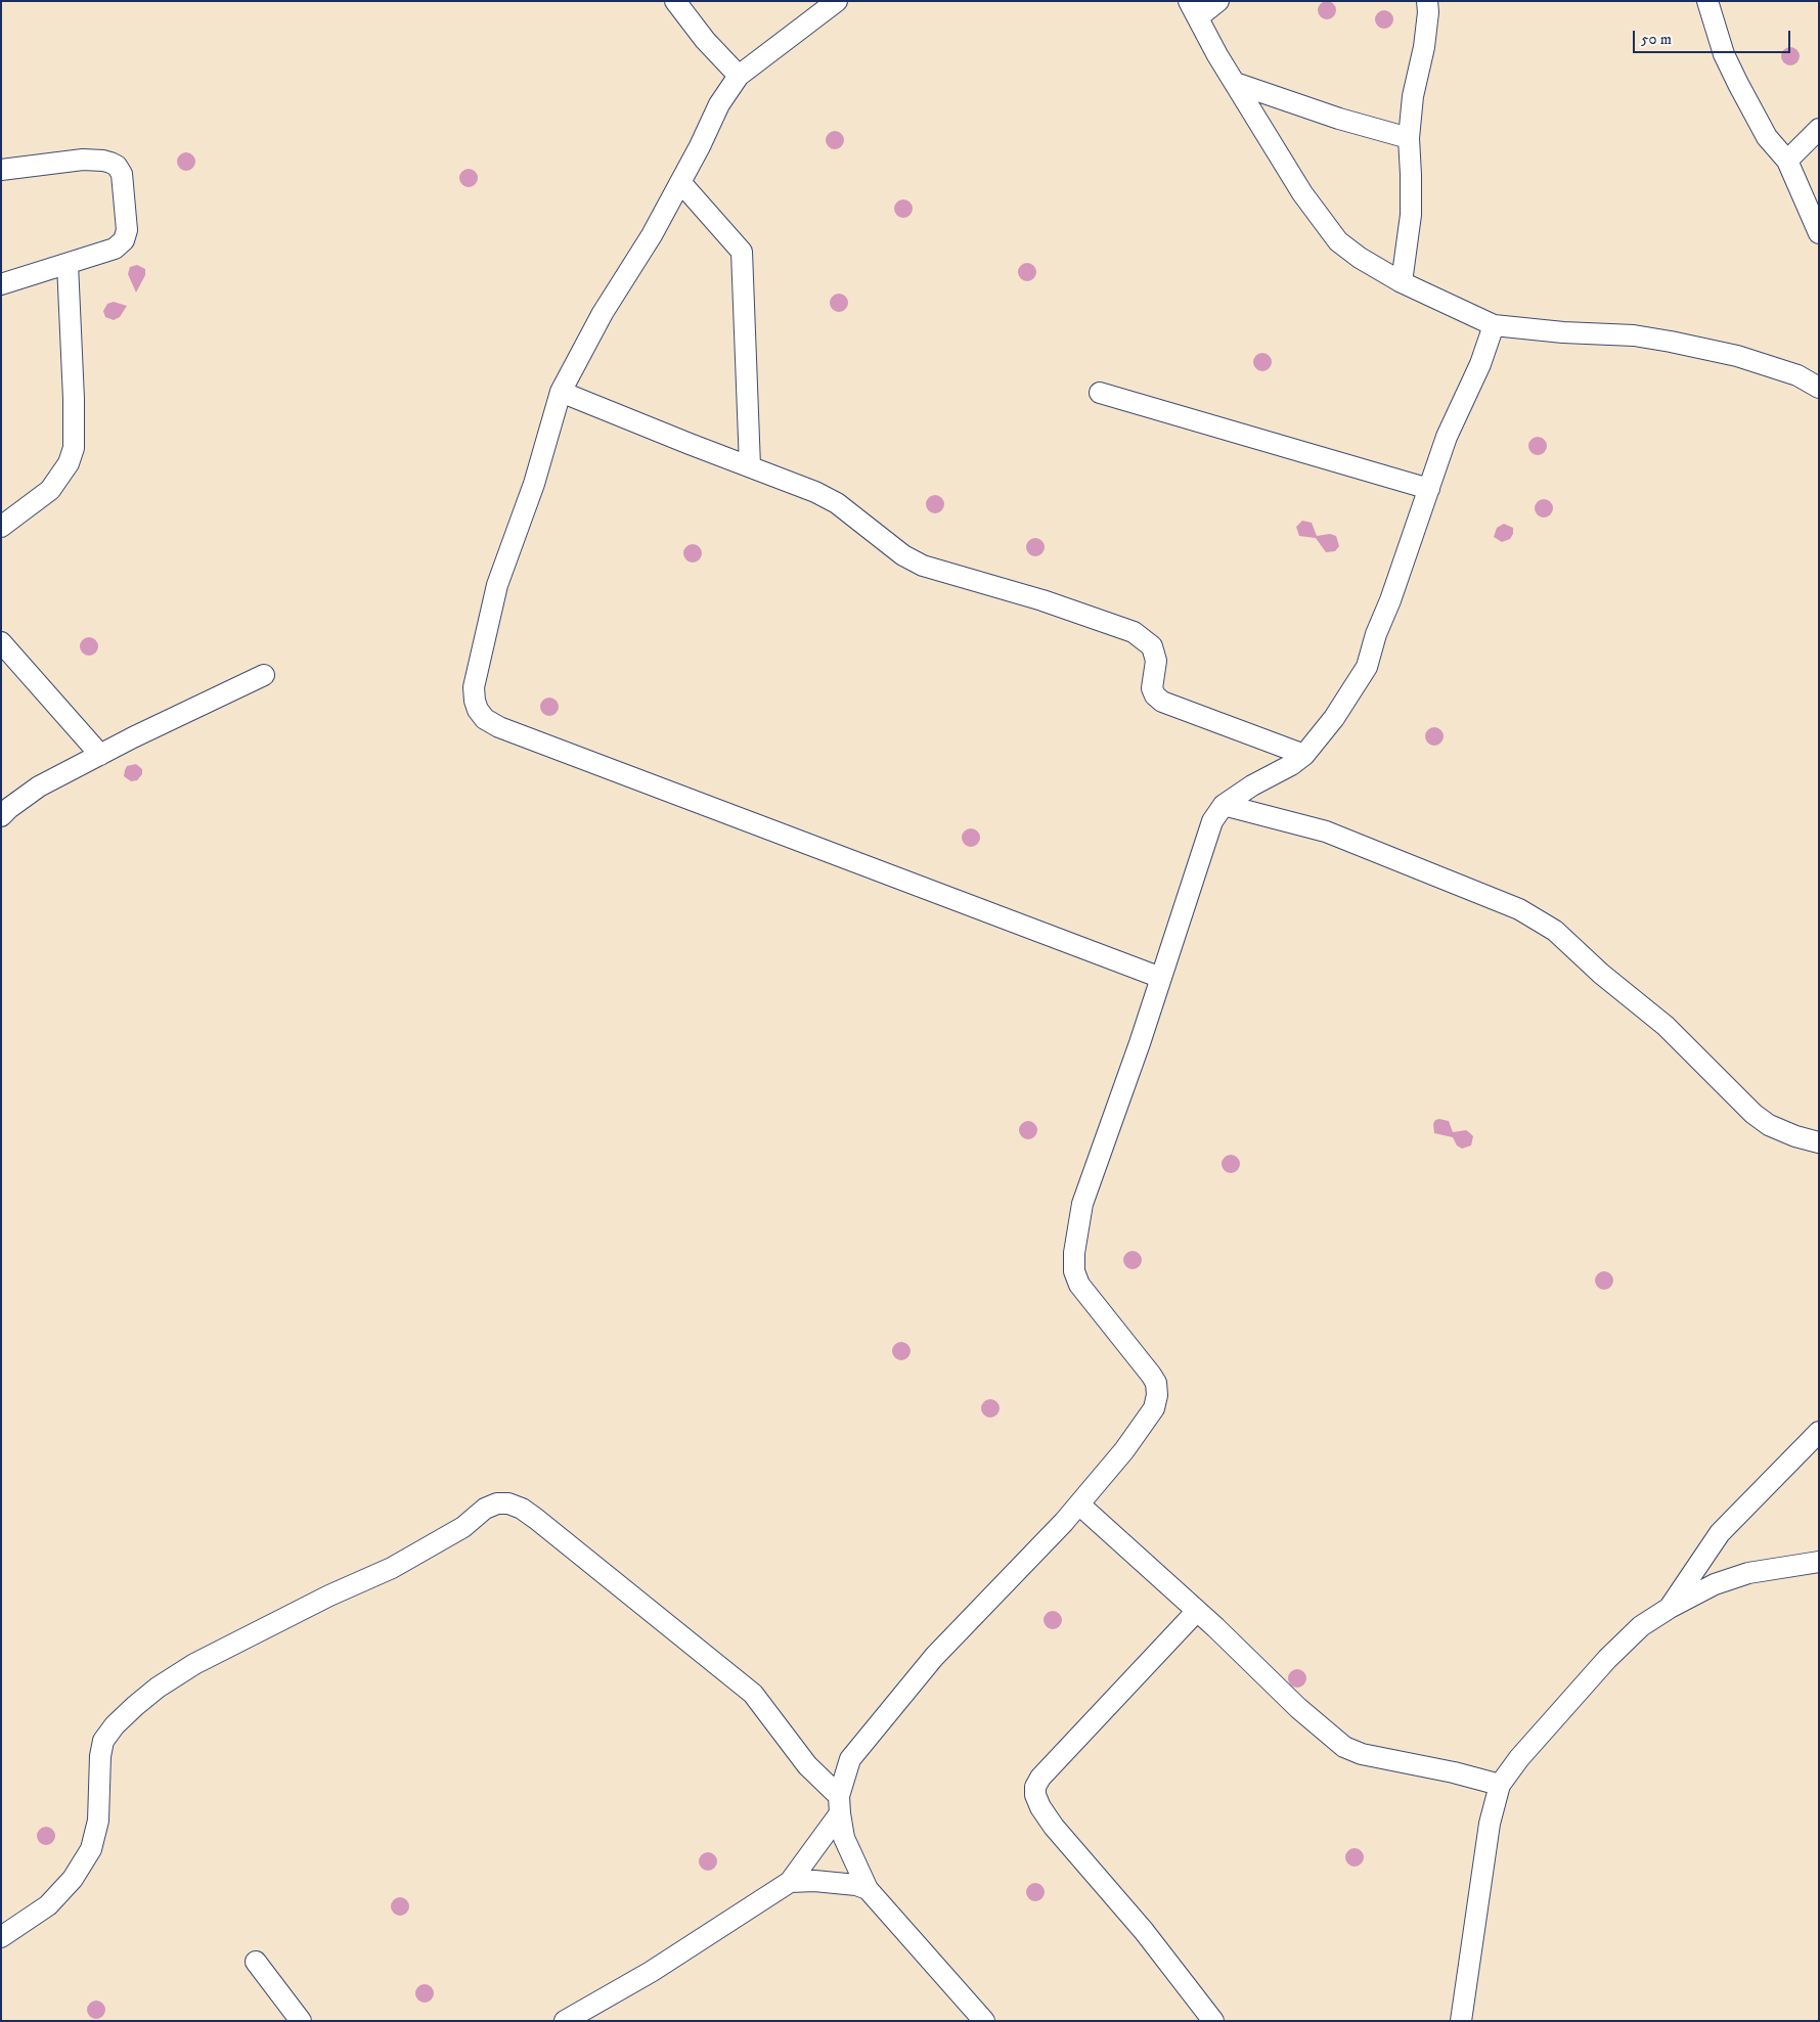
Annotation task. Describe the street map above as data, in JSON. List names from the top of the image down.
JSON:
{
  "scale_bar": "50 m"
}
